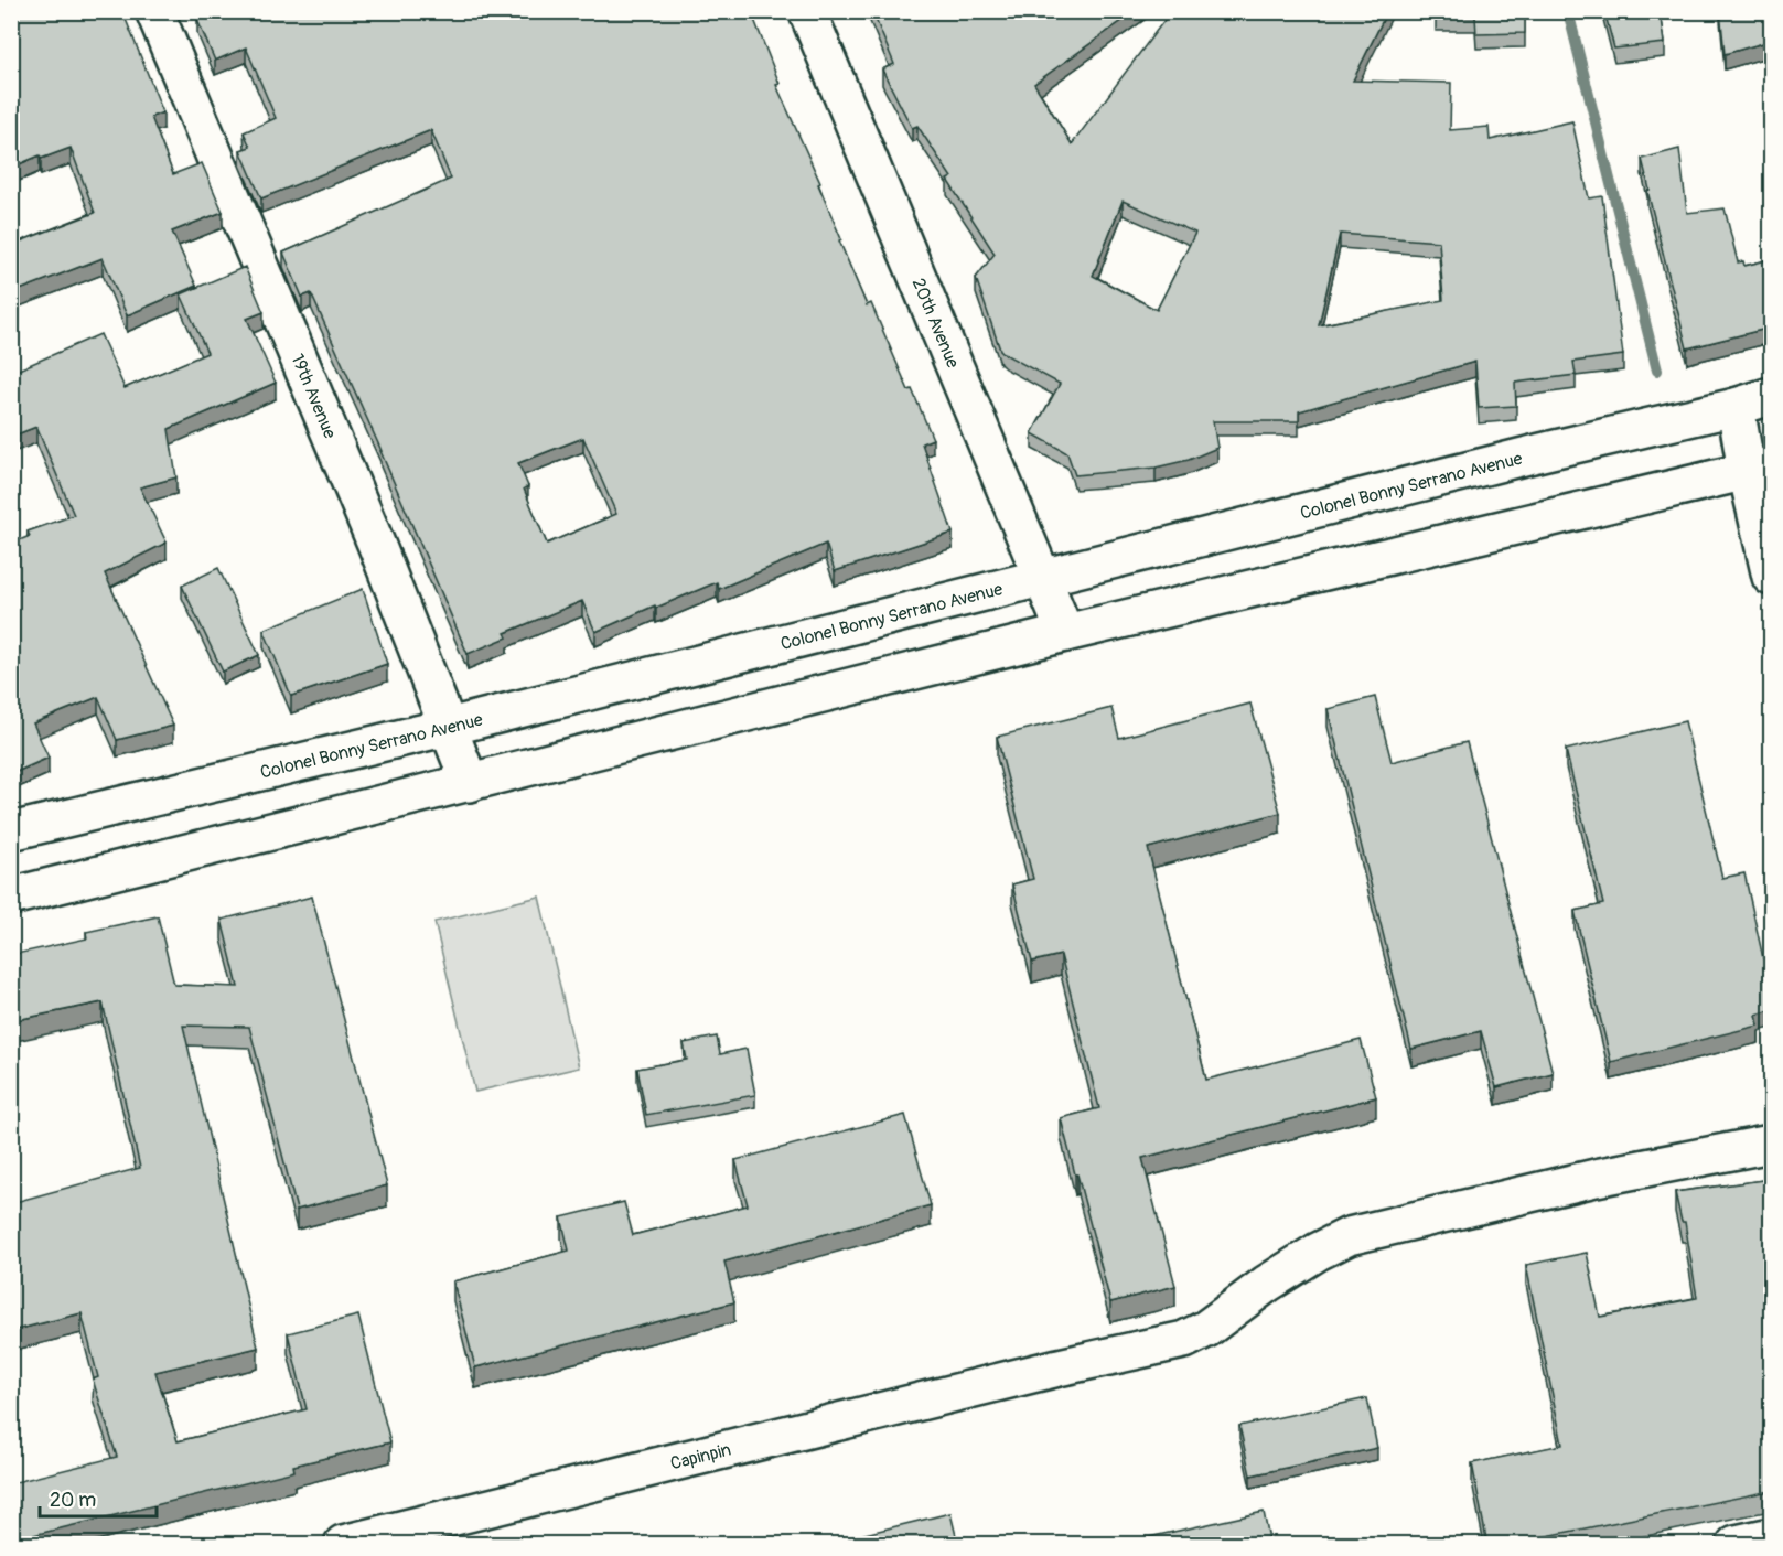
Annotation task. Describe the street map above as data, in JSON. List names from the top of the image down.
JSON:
{
  "streets": {
    "main road": [
      "20th Avenue",
      "19th Avenue",
      "Colonel Bonny Serrano Avenue",
      "Capinpin"
    ]
  },
  "crossings": [
    ["20th Avenue", "Colonel Bonny Serrano Avenue"],
    ["19th Avenue", "Colonel Bonny Serrano Avenue"]
  ],
  "scale_bar": "20 m"
}
